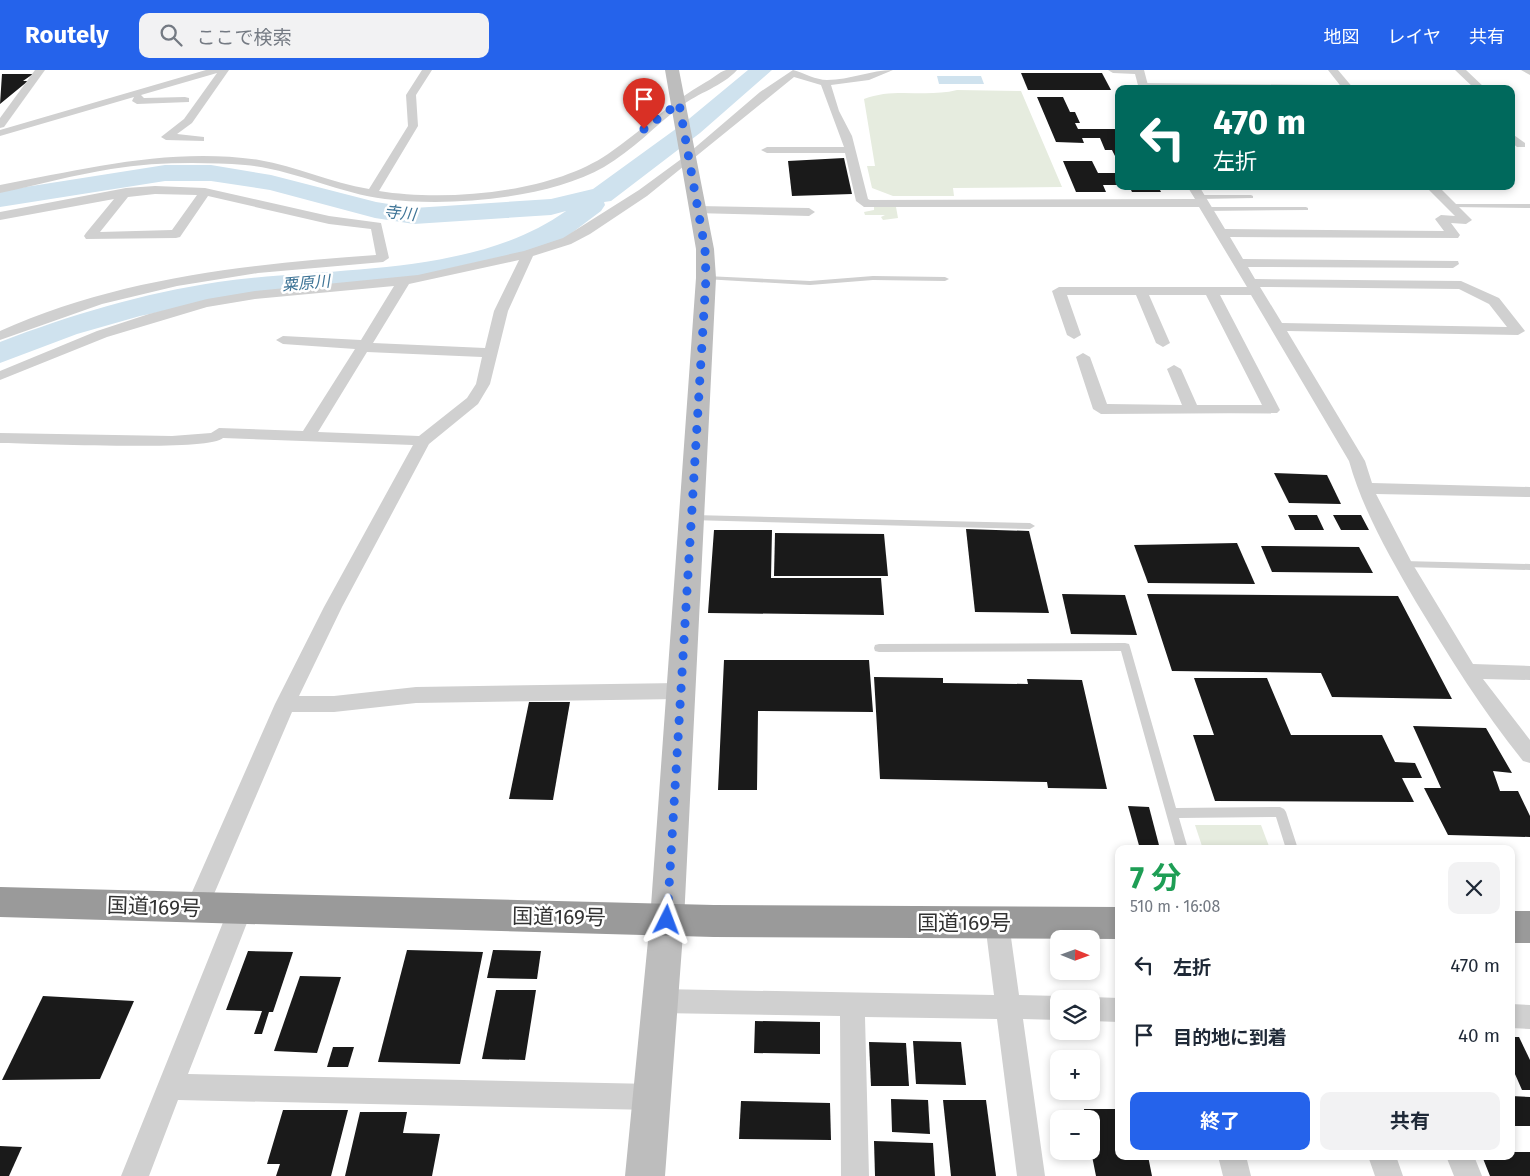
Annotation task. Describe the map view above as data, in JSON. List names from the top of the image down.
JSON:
{
  "streets": {
    "highway": ["国道169号"]
  },
  "water": ["寺川", "粟原川"],
  "north": "right",
  "page": {
    "header": "Routely",
    "search": "ここで検索",
    "nav": ["地図", "レイヤ", "共有"],
    "turn": ["470 m", "左折"],
    "heading": ["7 分", "510 m · 16:08"],
    "map_buttons": ["+", "−"],
    "list": [
      {
        "name": "左折",
        "value": "470 m"
      },
      {
        "name": "目的地に到着",
        "value": "40 m"
      }
    ],
    "buttons": ["終了", "共有"]
  }
}
